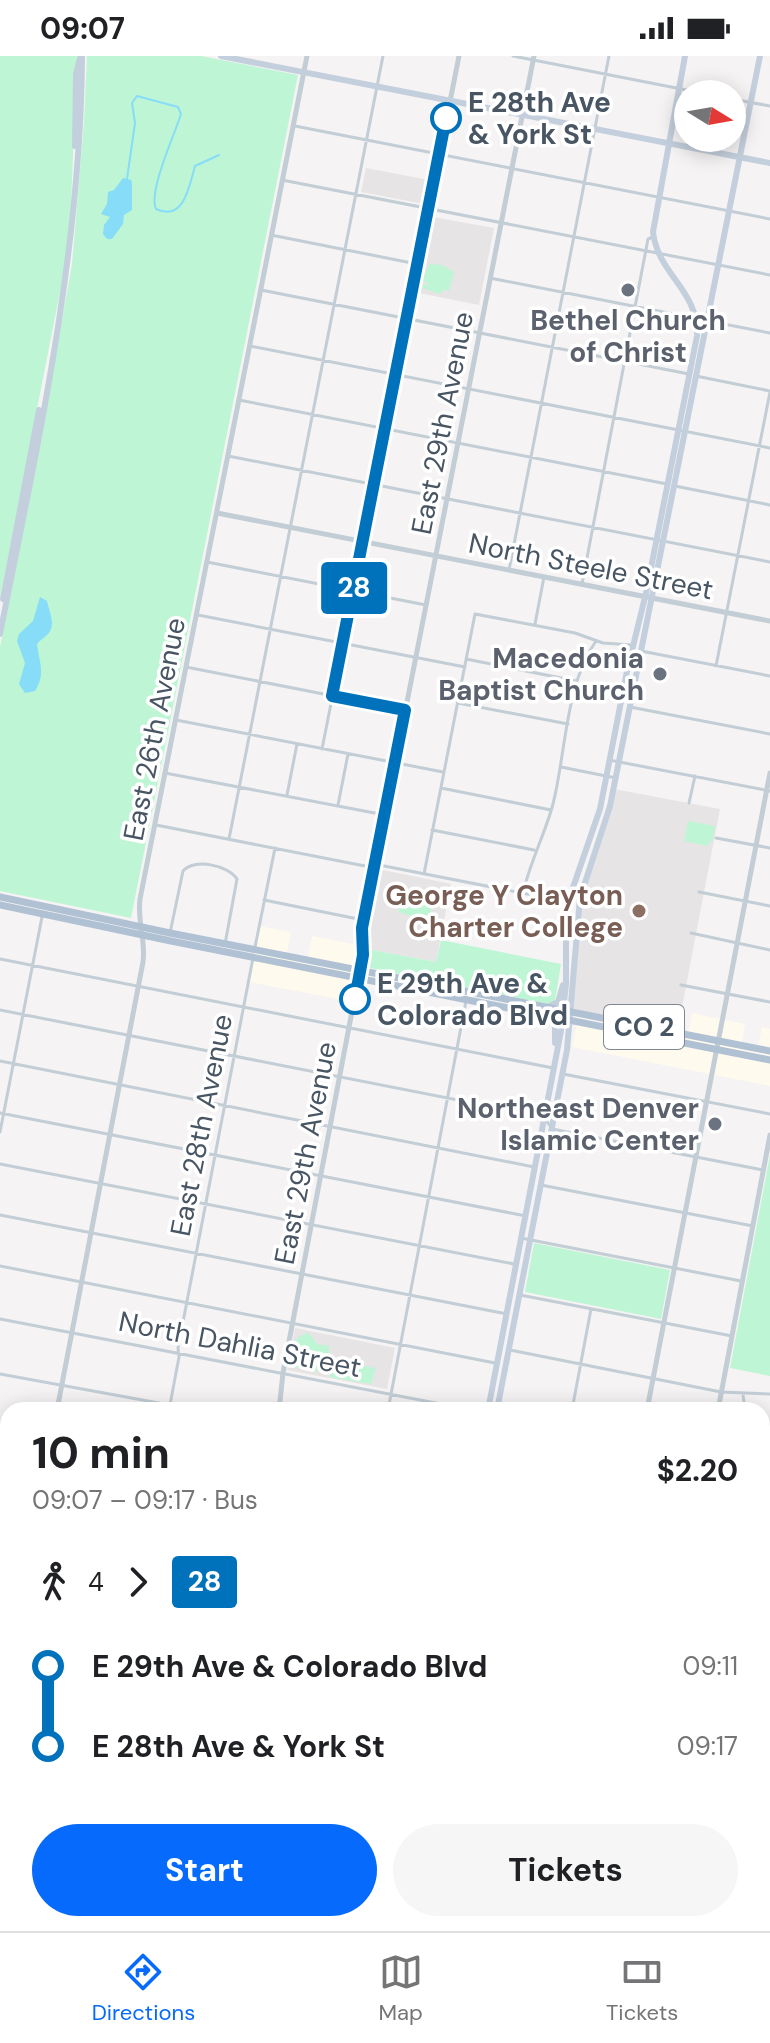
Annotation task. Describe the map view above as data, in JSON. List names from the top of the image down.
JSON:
{
  "streets": {
    "main road": ["CO 2"],
    "street": [
      "East 29th Avenue",
      "North Steele Street",
      "East 26th Avenue",
      "East 28th Avenue",
      "North Dahlia Street"
    ]
  },
  "crossings": [
    ["East 29th Avenue", "North Steele Street"],
    ["East 29th Avenue", "CO 2"],
    ["East 29th Avenue", "North Dahlia Street"],
    ["North Steele Street", "East 26th Avenue"],
    ["East 26th Avenue", "CO 2"],
    ["East 26th Avenue", "North Dahlia Street"],
    ["CO 2", "East 28th Avenue"],
    ["East 28th Avenue", "North Dahlia Street"]
  ],
  "places": [
    "E 28th Ave & York St",
    "Bethel Church of Christ",
    "Macedonia Baptist Church",
    "George Y Clayton Charter College",
    "E 29th Ave & Colorado Blvd",
    "Northeast Denver Islamic Center"
  ],
  "lines": ["bus line 28"],
  "north": "right",
  "page": {
    "status": "09:07",
    "on_map": "28",
    "heading": ["10 min", "09:07 – 09:17 · Bus", "$2.20"],
    "legs": ["4", "28"],
    "list": [
      {
        "name": "E 29th Ave & Colorado Blvd",
        "value": "09:11"
      },
      {
        "name": "E 28th Ave & York St",
        "value": "09:17"
      }
    ],
    "buttons": ["Start", "Tickets"],
    "tabs": ["Directions", "Map", "Tickets"]
  }
}
